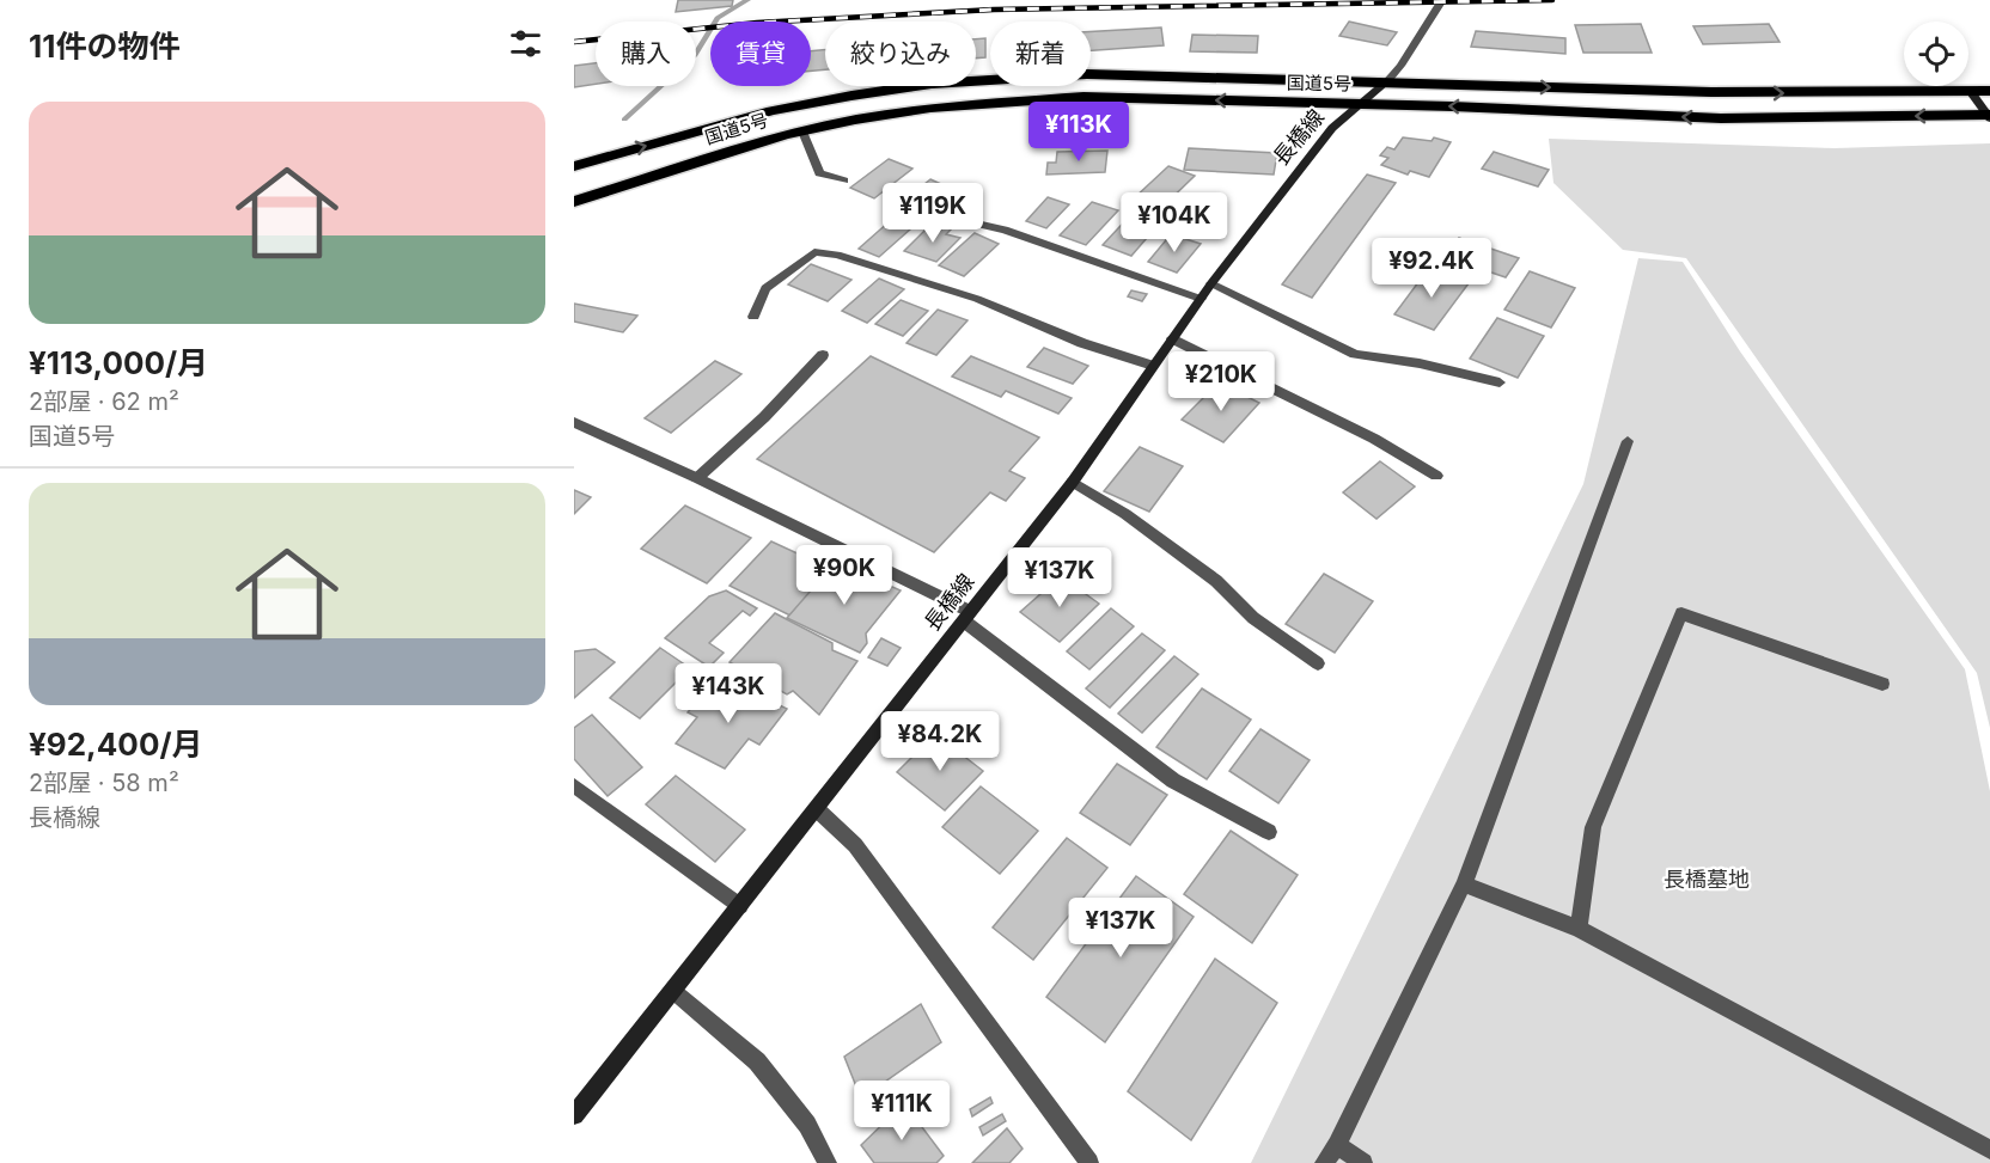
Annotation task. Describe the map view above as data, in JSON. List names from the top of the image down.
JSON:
{
  "streets": {
    "highway": ["国道5号"],
    "street": ["長橋線"]
  },
  "crossings": [
    ["国道5号", "長橋線"]
  ],
  "parks": ["長橋墓地"],
  "page": {
    "heading": "11件の物件",
    "chip": [
      "購入",
      "賃貸",
      "絞り込み",
      "新着"
    ],
    "list": [
      {
        "name": "¥113,000/月",
        "note": "2部屋 · 62 m² · 国道5号"
      },
      {
        "name": "¥92,400/月",
        "note": "2部屋 · 58 m² · 長橋線"
      }
    ],
    "price": [
      "¥113K",
      "¥119K",
      "¥104K",
      "¥92.4K",
      "¥210K",
      "¥90K",
      "¥137K",
      "¥143K",
      "¥84.2K",
      "¥137K",
      "¥111K"
    ]
  }
}
